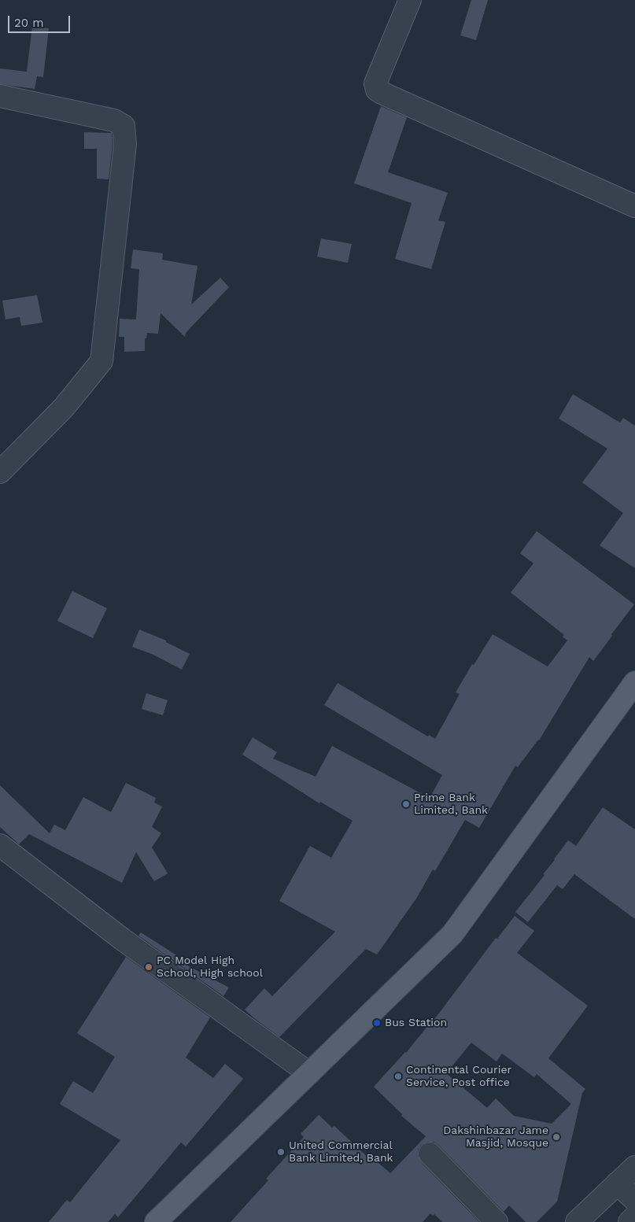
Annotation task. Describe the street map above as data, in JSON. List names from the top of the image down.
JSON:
{
  "places": [
    "Prime Bank Limited, Bank",
    "PC Model High School, High school",
    "Bus Station",
    "Continental Courier Service, Post office",
    "Dakshinbazar Jame Masjid, Mosque",
    "United Commercial Bank Limited, Bank"
  ],
  "scale_bar": "20 m"
}
